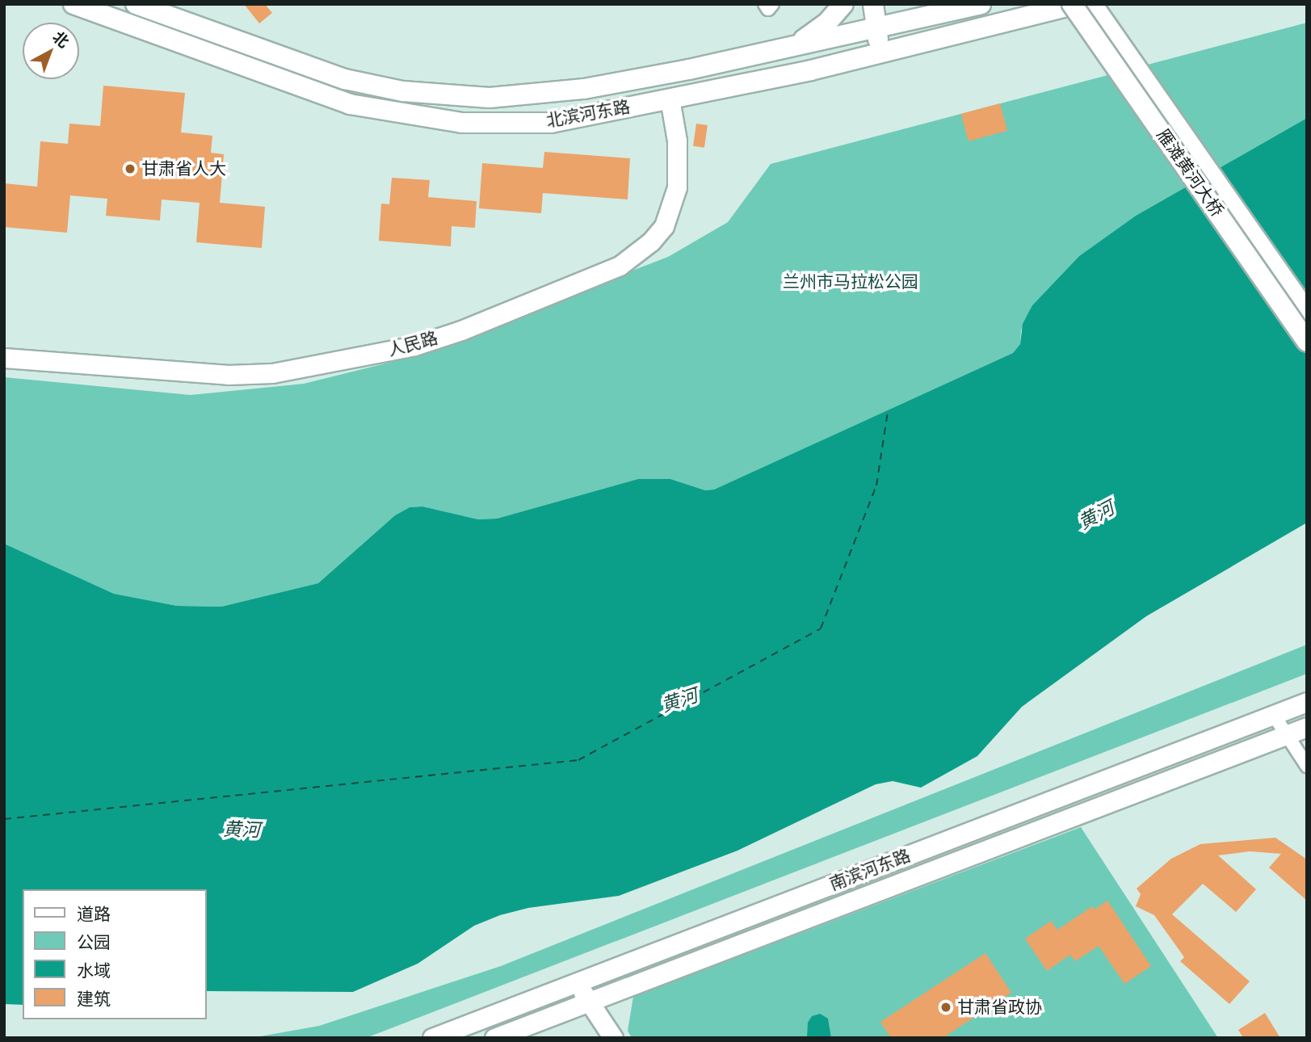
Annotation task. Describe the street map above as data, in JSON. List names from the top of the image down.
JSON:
{
  "streets": {
    "main road": [
      "北滨河东路",
      "雁滩黄河大桥",
      "人民路",
      "南滨河东路"
    ]
  },
  "crossings": [
    ["北滨河东路", "人民路"]
  ],
  "water": ["黄河"],
  "parks": ["兰州市马拉松公园"],
  "places": ["甘肃省人大", "甘肃省政协"],
  "legend": [
    "道路",
    "公园",
    "水域",
    "建筑"
  ],
  "north": "top right"
}
